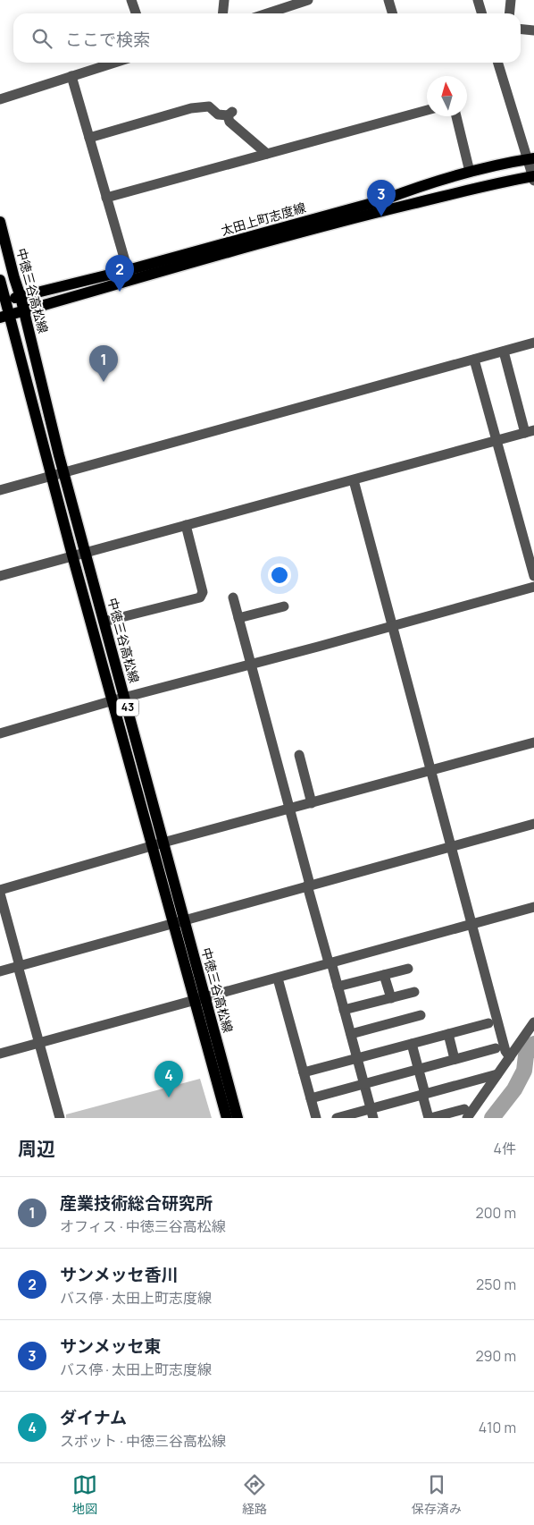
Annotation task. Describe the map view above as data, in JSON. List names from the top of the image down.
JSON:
{
  "streets": {
    "main road": ["太田上町志度線", "中徳三谷高松線", "43"]
  },
  "crossings": [
    ["太田上町志度線", "中徳三谷高松線"]
  ],
  "north": "top",
  "page": {
    "search": "ここで検索",
    "pins": [
      "3",
      "2",
      "1",
      "4"
    ],
    "heading": ["周辺", "4件"],
    "list": [
      {
        "mark": "1",
        "name": "産業技術総合研究所",
        "note": "オフィス · 中徳三谷高松線",
        "value": "200 m"
      },
      {
        "mark": "2",
        "name": "サンメッセ香川",
        "note": "バス停 · 太田上町志度線",
        "value": "250 m"
      },
      {
        "mark": "3",
        "name": "サンメッセ東",
        "note": "バス停 · 太田上町志度線",
        "value": "290 m"
      },
      {
        "mark": "4",
        "name": "ダイナム",
        "note": "スポット · 中徳三谷高松線",
        "value": "410 m"
      }
    ],
    "nav": ["地図", "経路", "保存済み"]
  }
}
